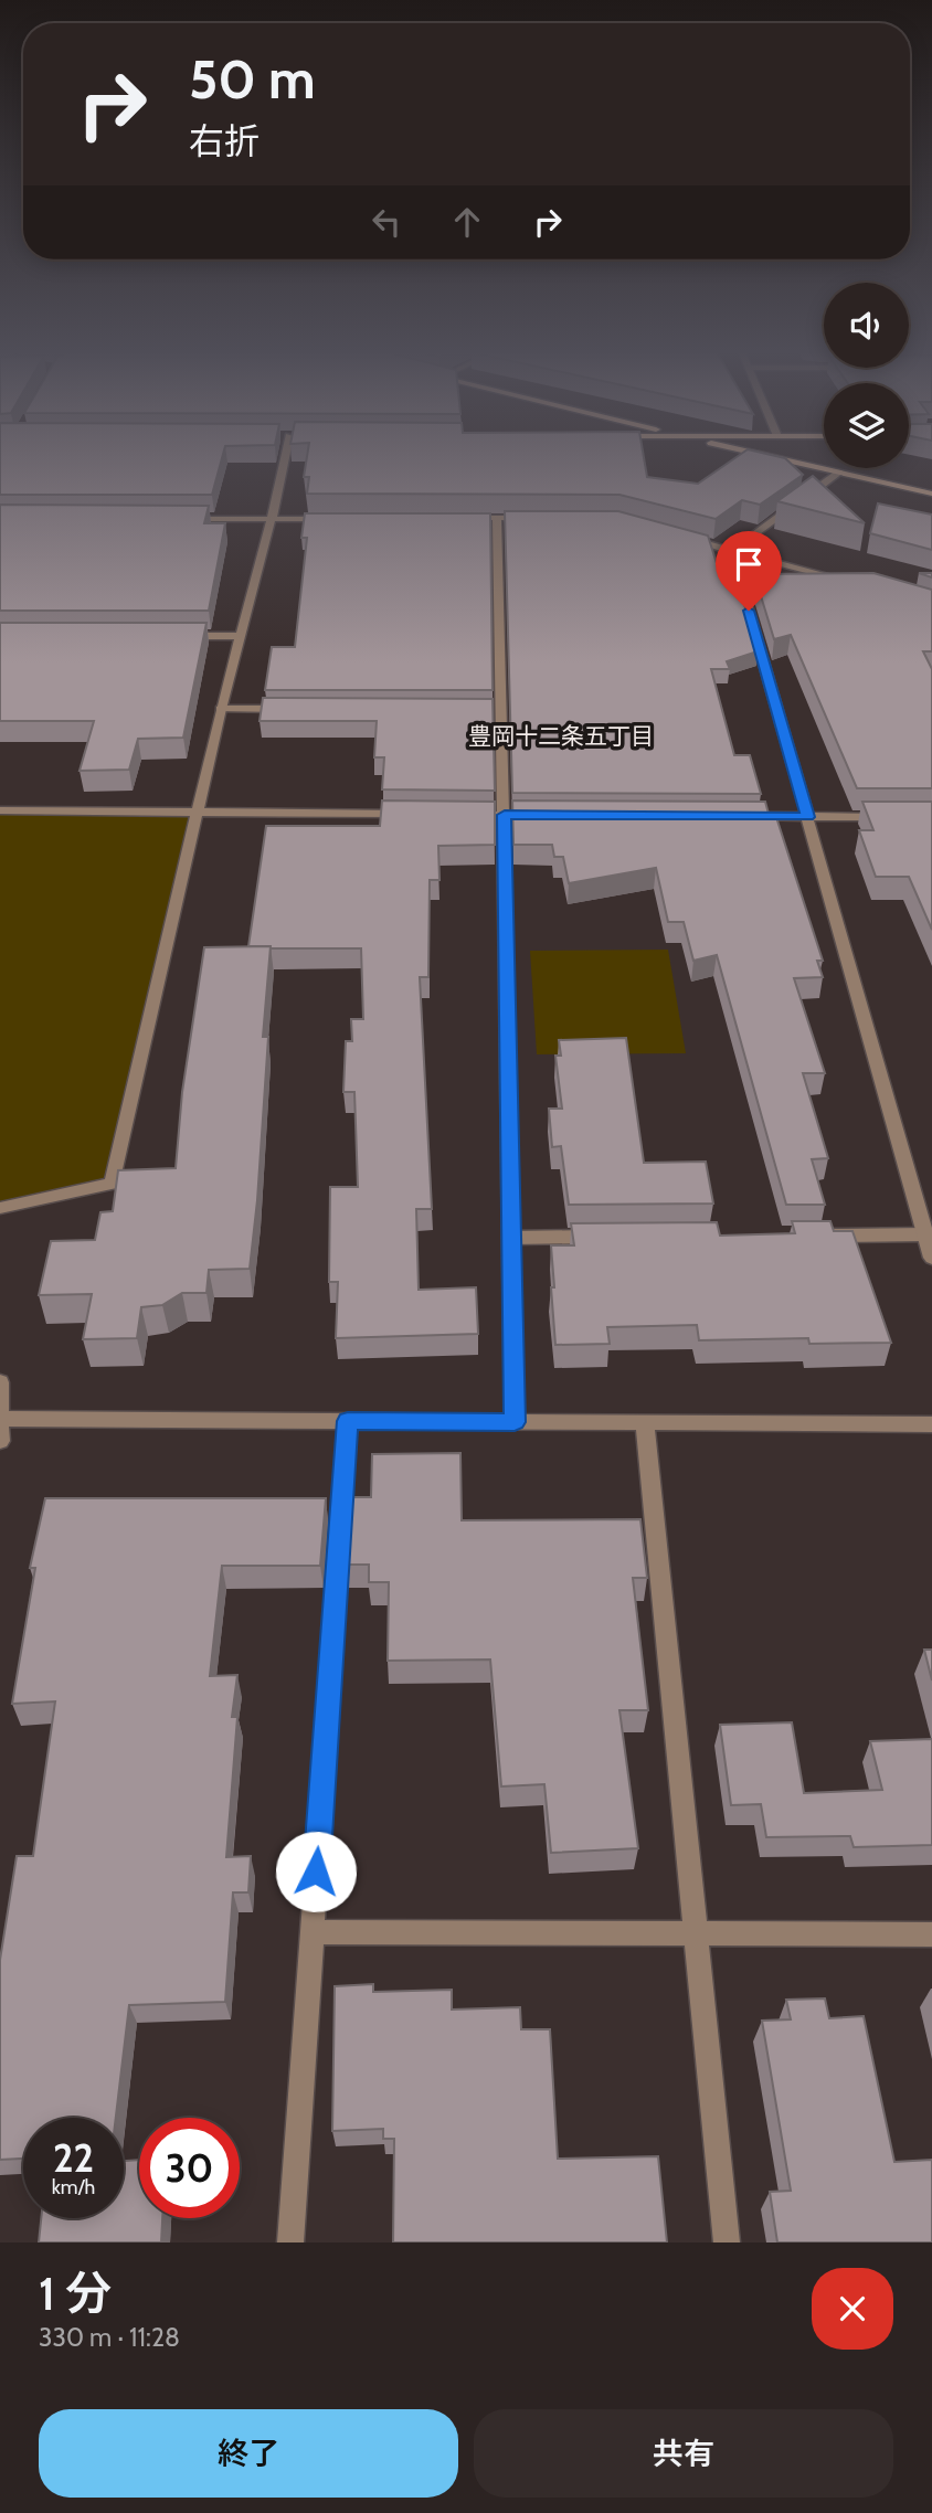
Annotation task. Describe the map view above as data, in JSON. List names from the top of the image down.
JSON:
{
  "districts": ["豊岡十二条五丁目"],
  "page": {
    "turn": ["50 m", "右折"],
    "speed": "22 km/h",
    "limit": "30",
    "heading": ["1 分", "330 m · 11:28"],
    "buttons": ["終了", "共有"]
  }
}
